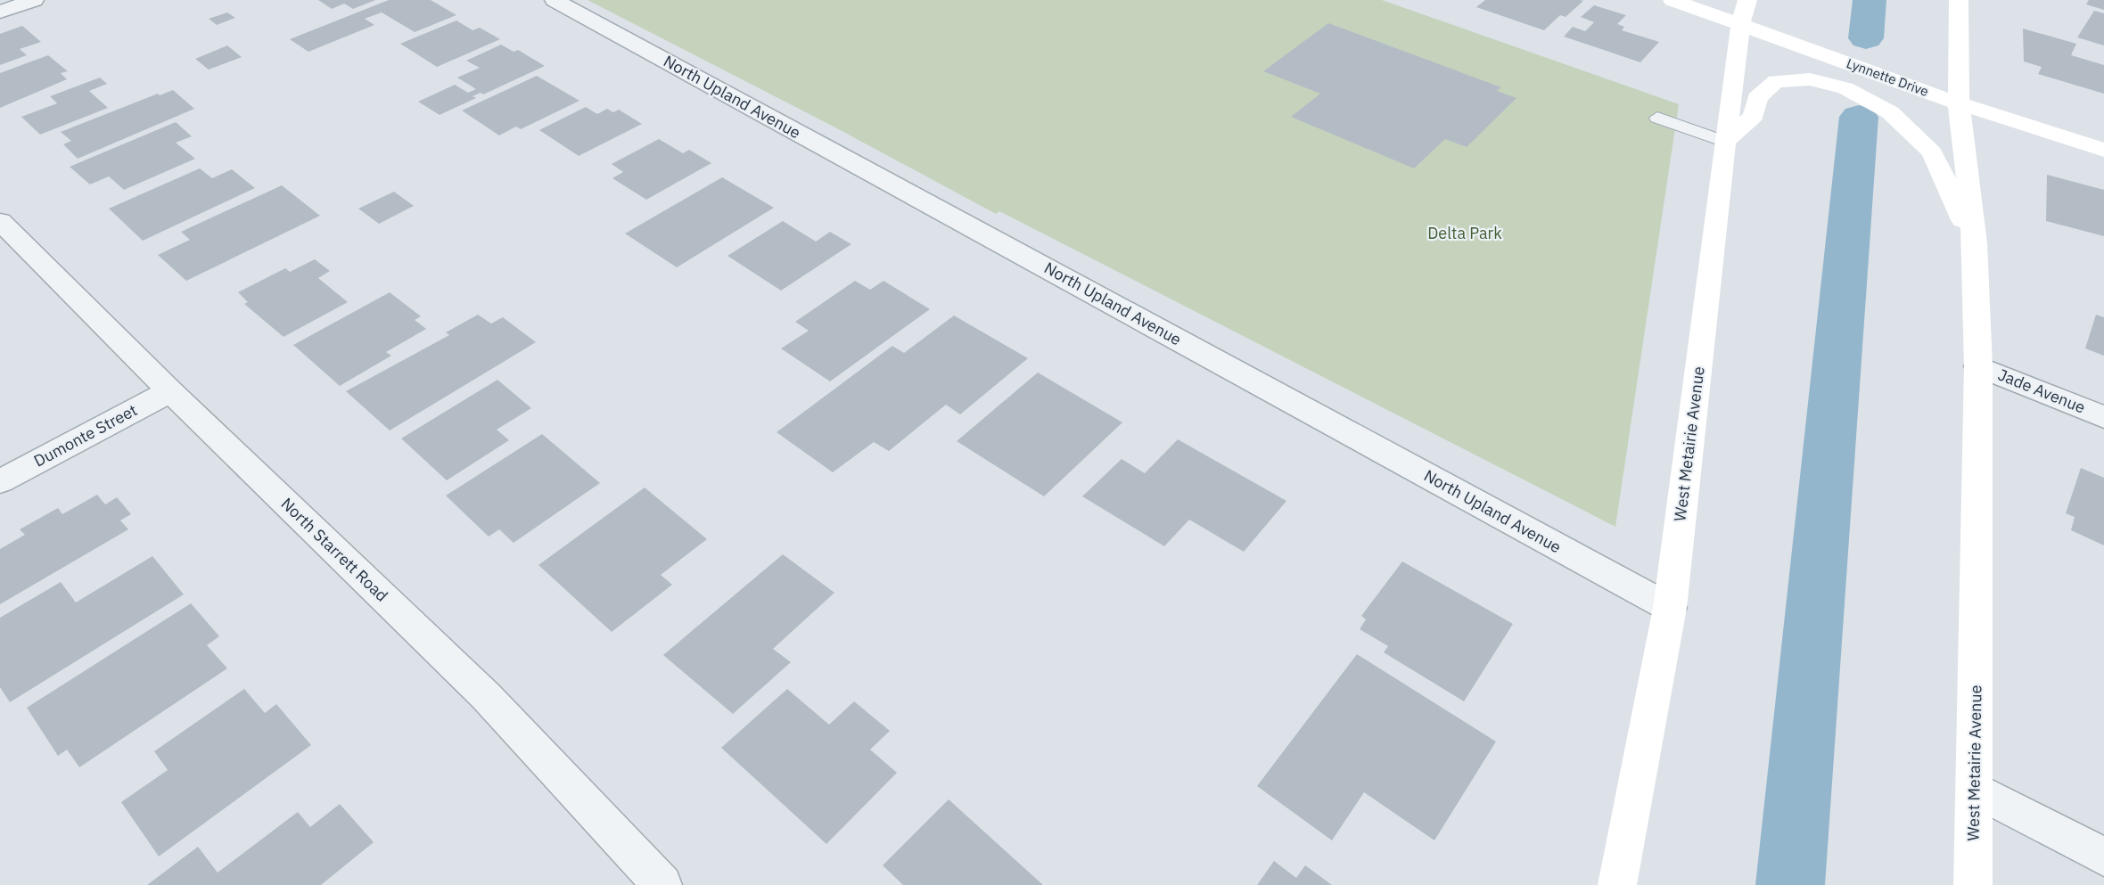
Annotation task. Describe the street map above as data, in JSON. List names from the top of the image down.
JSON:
{
  "streets": {
    "main road": ["Lynnette Drive", "West Metairie Avenue"],
    "street": [
      "North Upland Avenue",
      "Jade Avenue",
      "Dumonte Street",
      "North Starrett Road"
    ]
  },
  "crossings": [
    ["Lynnette Drive", "West Metairie Avenue"],
    ["North Upland Avenue", "West Metairie Avenue"],
    ["Jade Avenue", "West Metairie Avenue"],
    ["Dumonte Street", "North Starrett Road"]
  ],
  "parks": ["Delta Park"]
}
